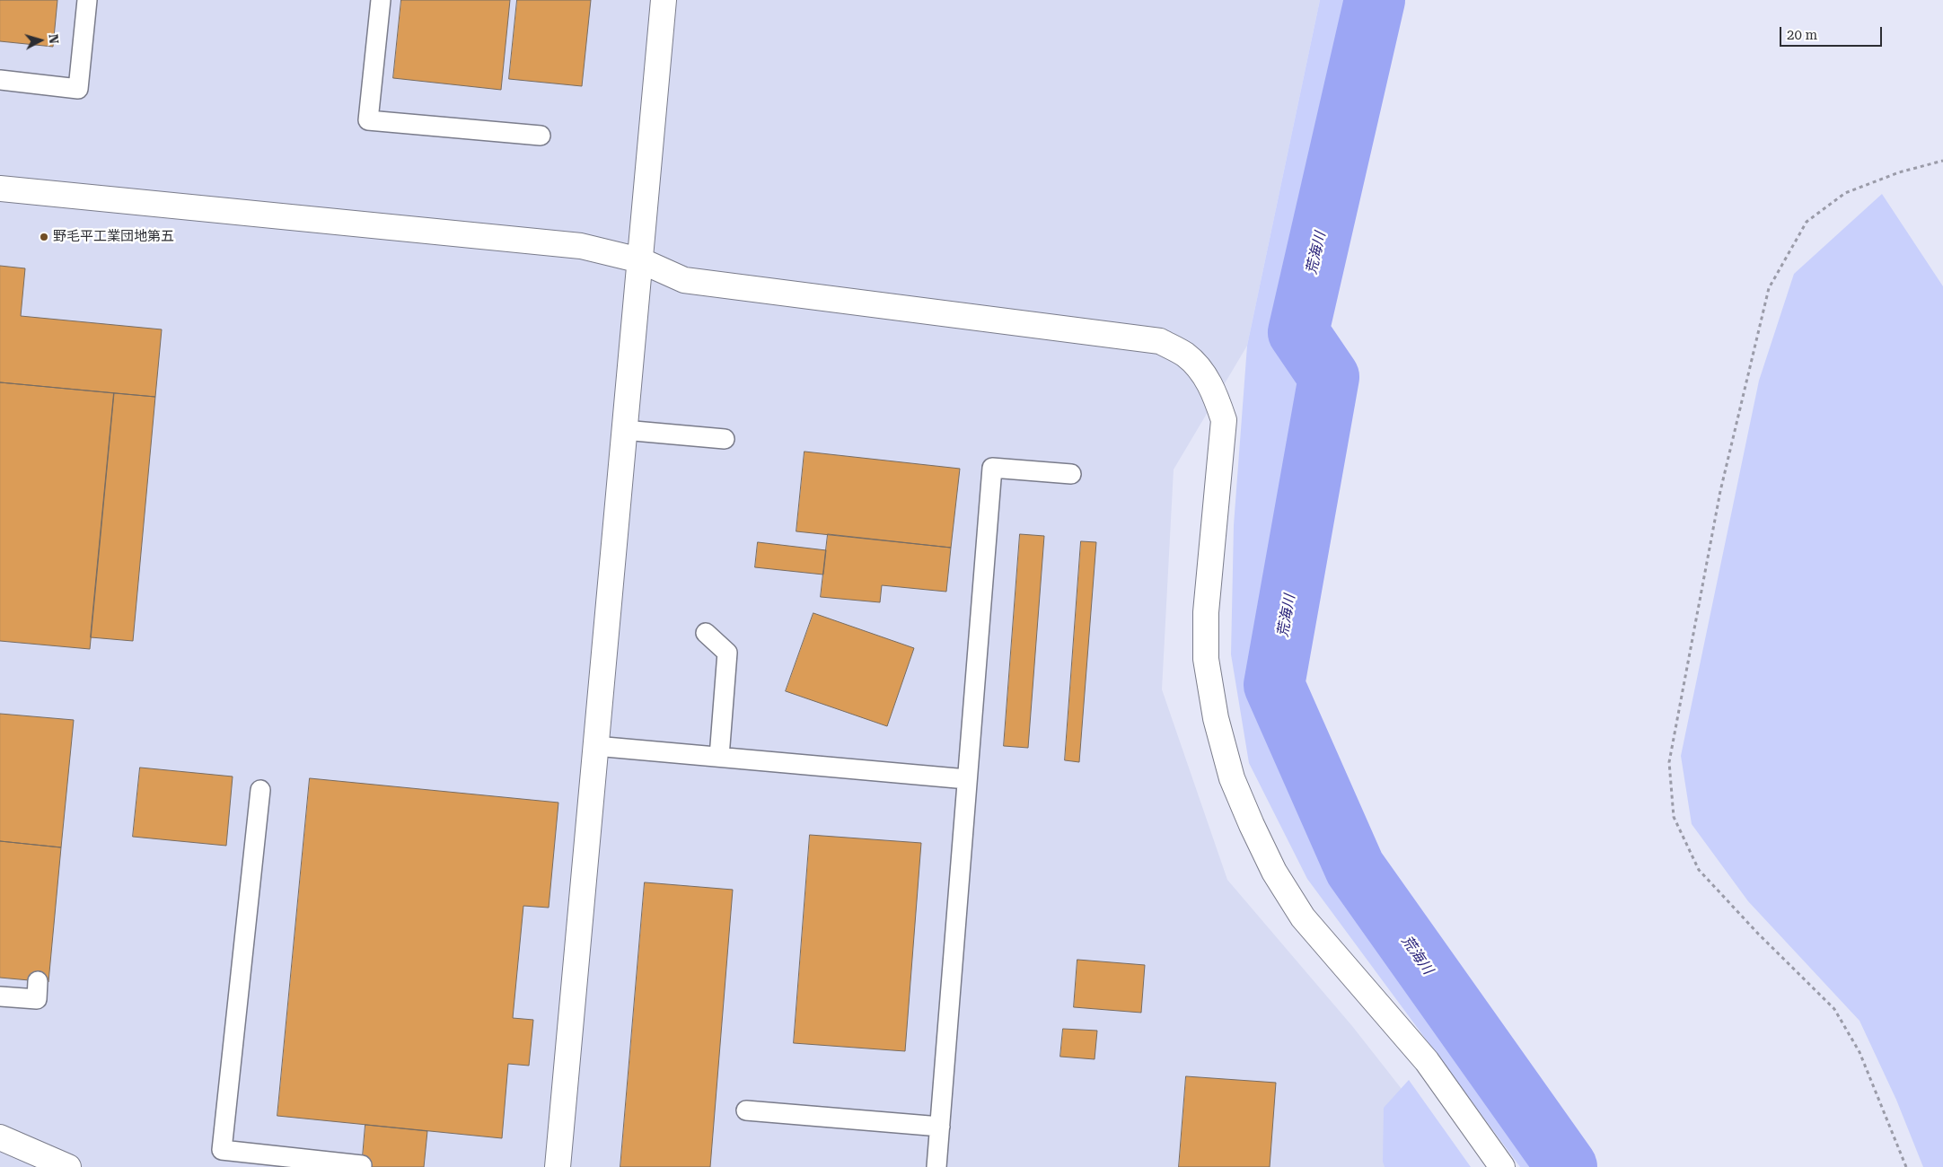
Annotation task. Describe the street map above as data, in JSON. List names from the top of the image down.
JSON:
{
  "water": ["荒海川"],
  "places": ["野毛平工業団地第五"],
  "scale_bar": "20 m",
  "north": "right"
}
